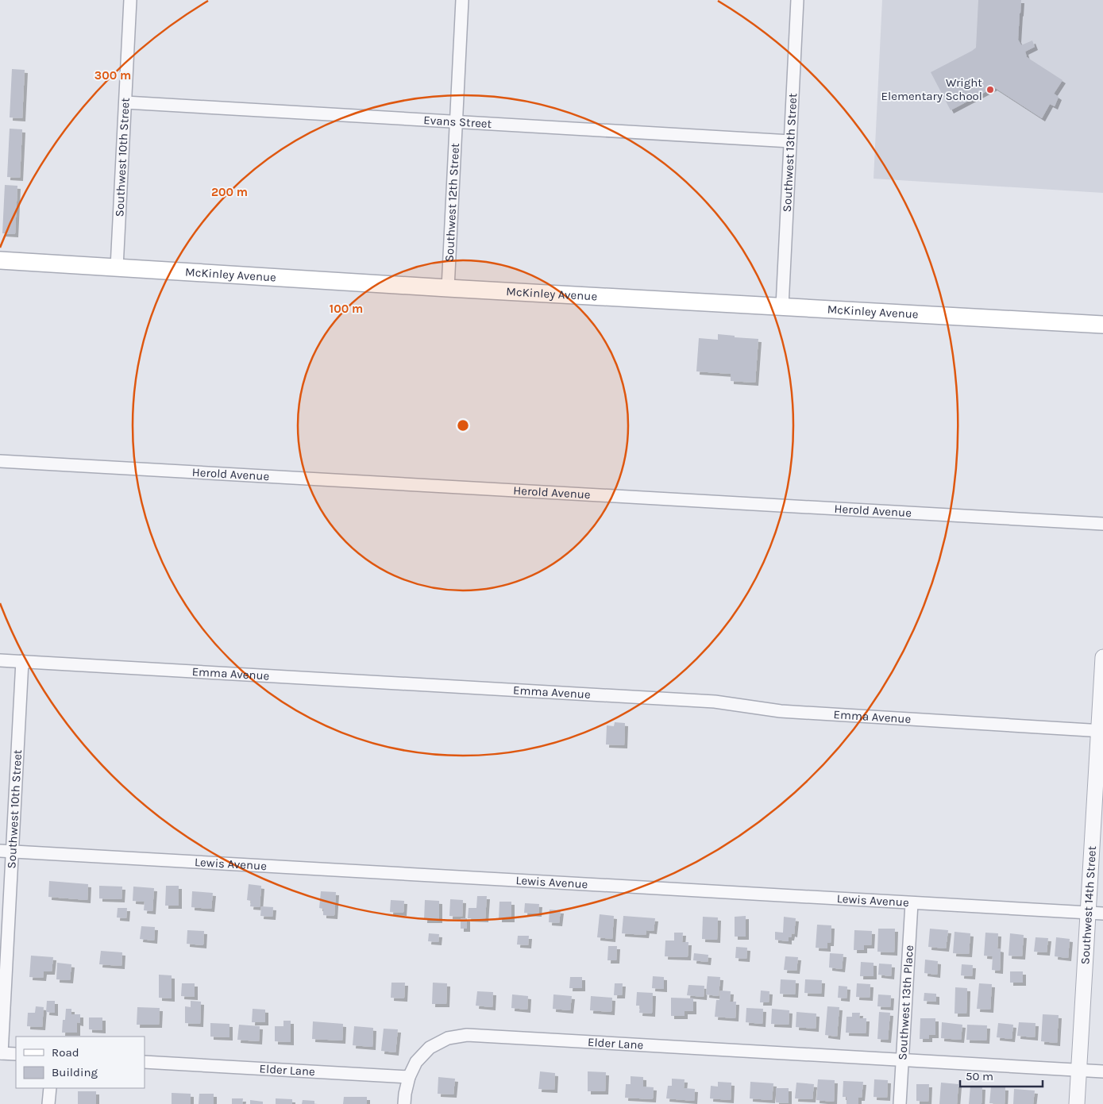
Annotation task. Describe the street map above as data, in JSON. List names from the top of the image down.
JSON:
{
  "streets": {
    "main road": ["McKinley Avenue"],
    "street": [
      "Evans Street",
      "Southwest 13th Street",
      "Southwest 10th Street",
      "Southwest 12th Street",
      "Herold Avenue",
      "Emma Avenue",
      "Lewis Avenue",
      "Southwest 14th Street",
      "Southwest 13th Place",
      "Elder Lane"
    ]
  },
  "crossings": [
    ["Evans Street", "Southwest 13th Street"],
    ["Evans Street", "Southwest 10th Street"],
    ["Evans Street", "Southwest 12th Street"],
    ["Southwest 13th Street", "McKinley Avenue"],
    ["Southwest 10th Street", "McKinley Avenue"],
    ["Southwest 10th Street", "Emma Avenue"],
    ["Southwest 10th Street", "Lewis Avenue"],
    ["Southwest 12th Street", "McKinley Avenue"],
    ["Emma Avenue", "Southwest 14th Street"],
    ["Lewis Avenue", "Southwest 14th Street"],
    ["Lewis Avenue", "Southwest 13th Place"],
    ["Southwest 14th Street", "Elder Lane"],
    ["Southwest 13th Place", "Elder Lane"]
  ],
  "places": ["Wright Elementary School"],
  "legend": ["Road", "Building"],
  "scale_bar": "50 m",
  "rings": ["300 m", "200 m", "100 m"]
}
